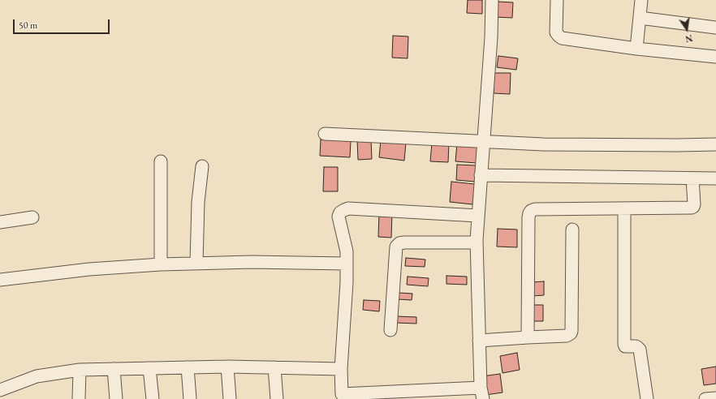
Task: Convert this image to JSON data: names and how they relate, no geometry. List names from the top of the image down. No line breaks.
{"scale_bar":"50 m","north":"bottom"}
